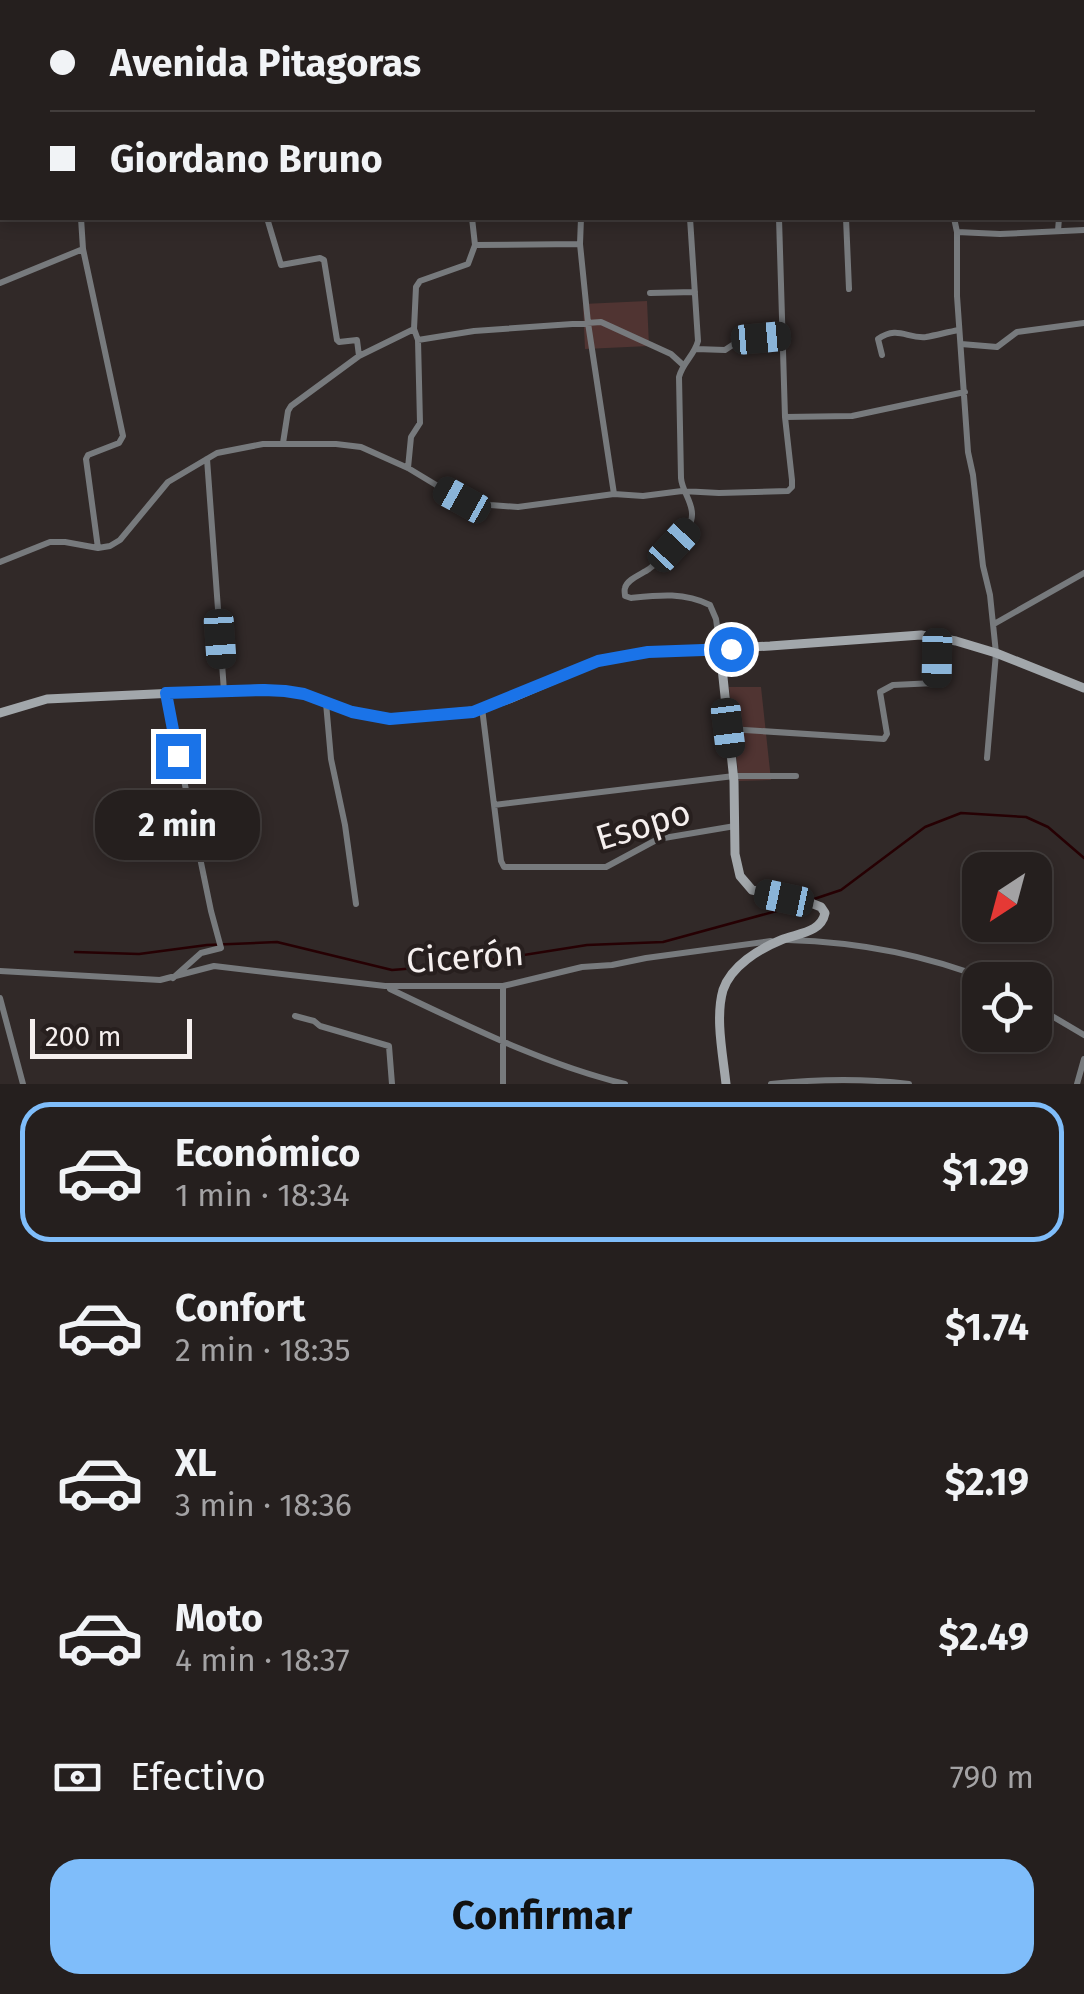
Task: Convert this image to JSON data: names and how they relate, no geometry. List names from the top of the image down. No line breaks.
{"streets":{"street":["Esopo","Cicerón"]},"scale_bar":"200 m","north":"bottom left","page":{"banner":["Avenida Pitagoras","Giordano Bruno"],"bubble":"2 min","scale":"200 m","list":[{"name":"Económico","note":"1 min · 18:34","value":"$1.29"},{"name":"Confort","note":"2 min · 18:35","value":"$1.74"},{"name":"XL","note":"3 min · 18:36","value":"$2.19"},{"name":"Moto","note":"4 min · 18:37","value":"$2.49"}],"pay":["Efectivo","790 m"],"buttons":"Confirmar"}}
